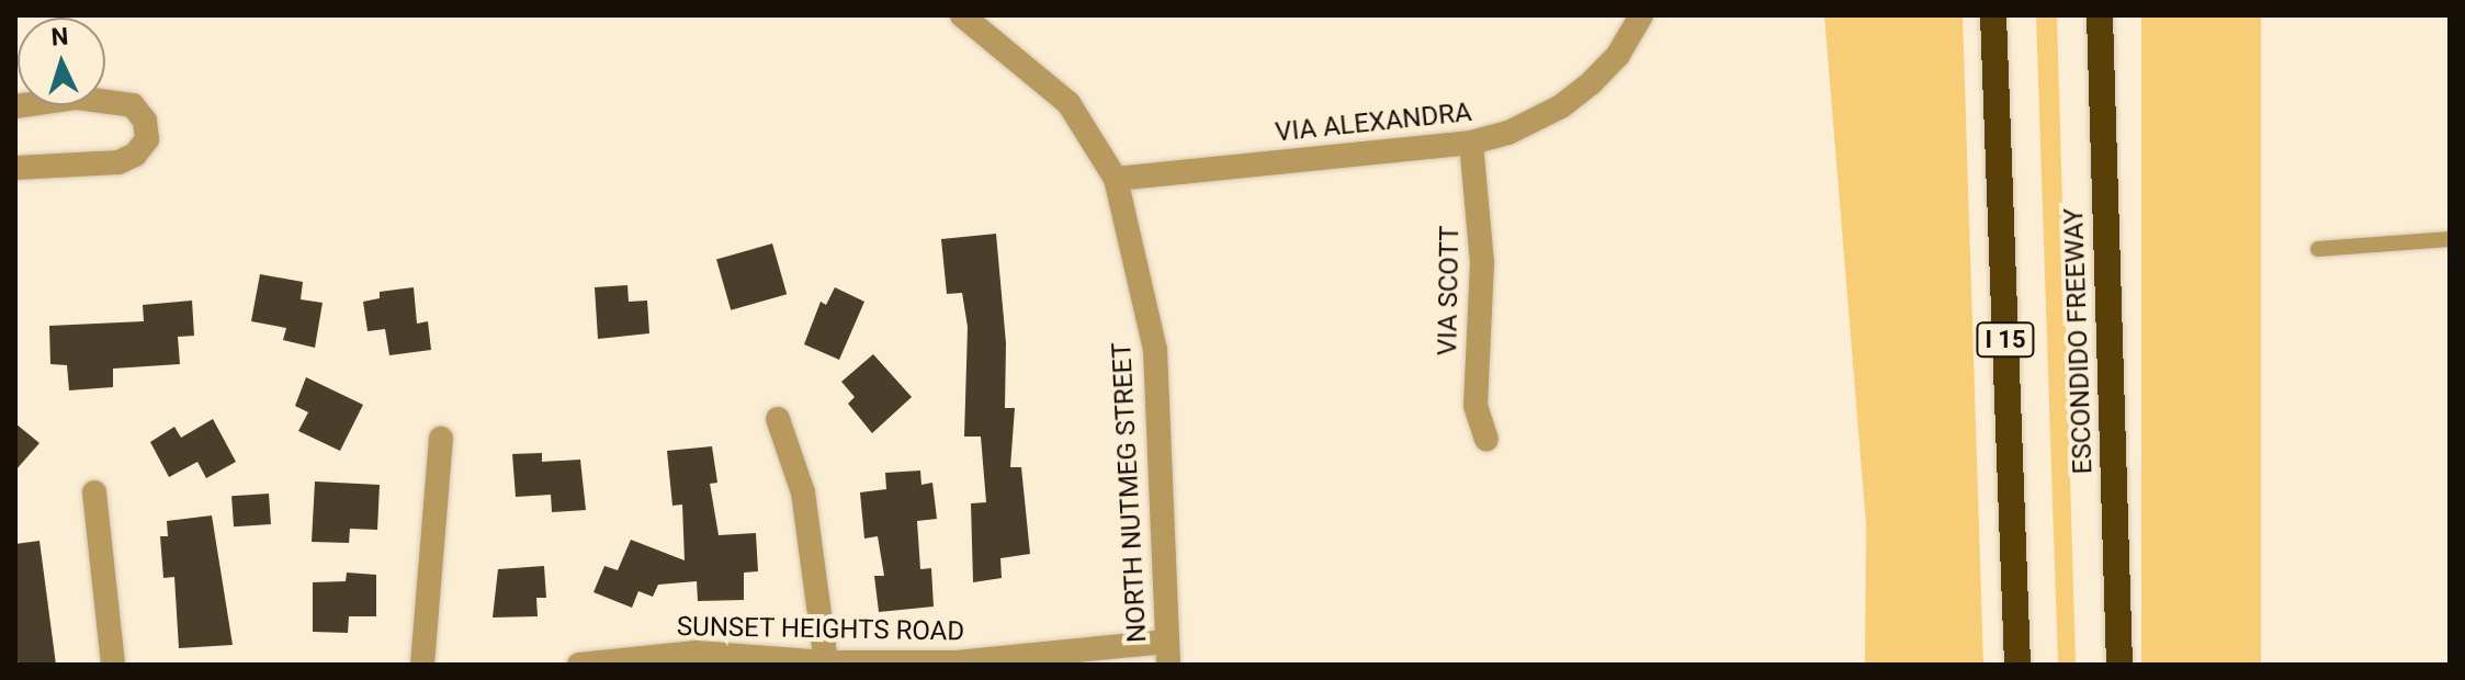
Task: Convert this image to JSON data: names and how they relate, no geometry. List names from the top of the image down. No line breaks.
{"streets":{"highway":["I 15","ESCONDIDO FREEWAY"],"street":["VIA ALEXANDRA","VIA SCOTT","NORTH NUTMEG STREET","SUNSET HEIGHTS ROAD"]},"crossings":[["VIA ALEXANDRA","VIA SCOTT"],["VIA ALEXANDRA","NORTH NUTMEG STREET"],["NORTH NUTMEG STREET","SUNSET HEIGHTS ROAD"]],"north":"top"}
